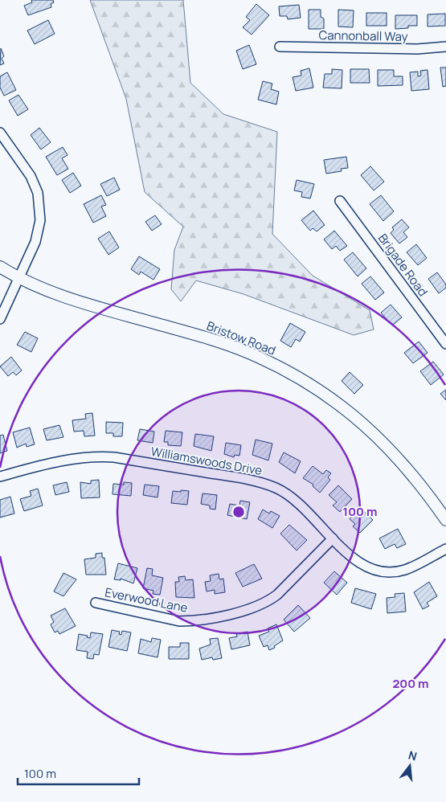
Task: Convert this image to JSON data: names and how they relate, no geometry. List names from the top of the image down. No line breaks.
{"streets":{"main road":["Bristow Road"],"street":["Cannonball Way","Brigade Road","Williamswoods Drive","Everwood Lane"]},"crossings":[["Williamswoods Drive","Everwood Lane"]],"scale_bar":"100 m","north":"top","rings":["100 m","200 m"]}
